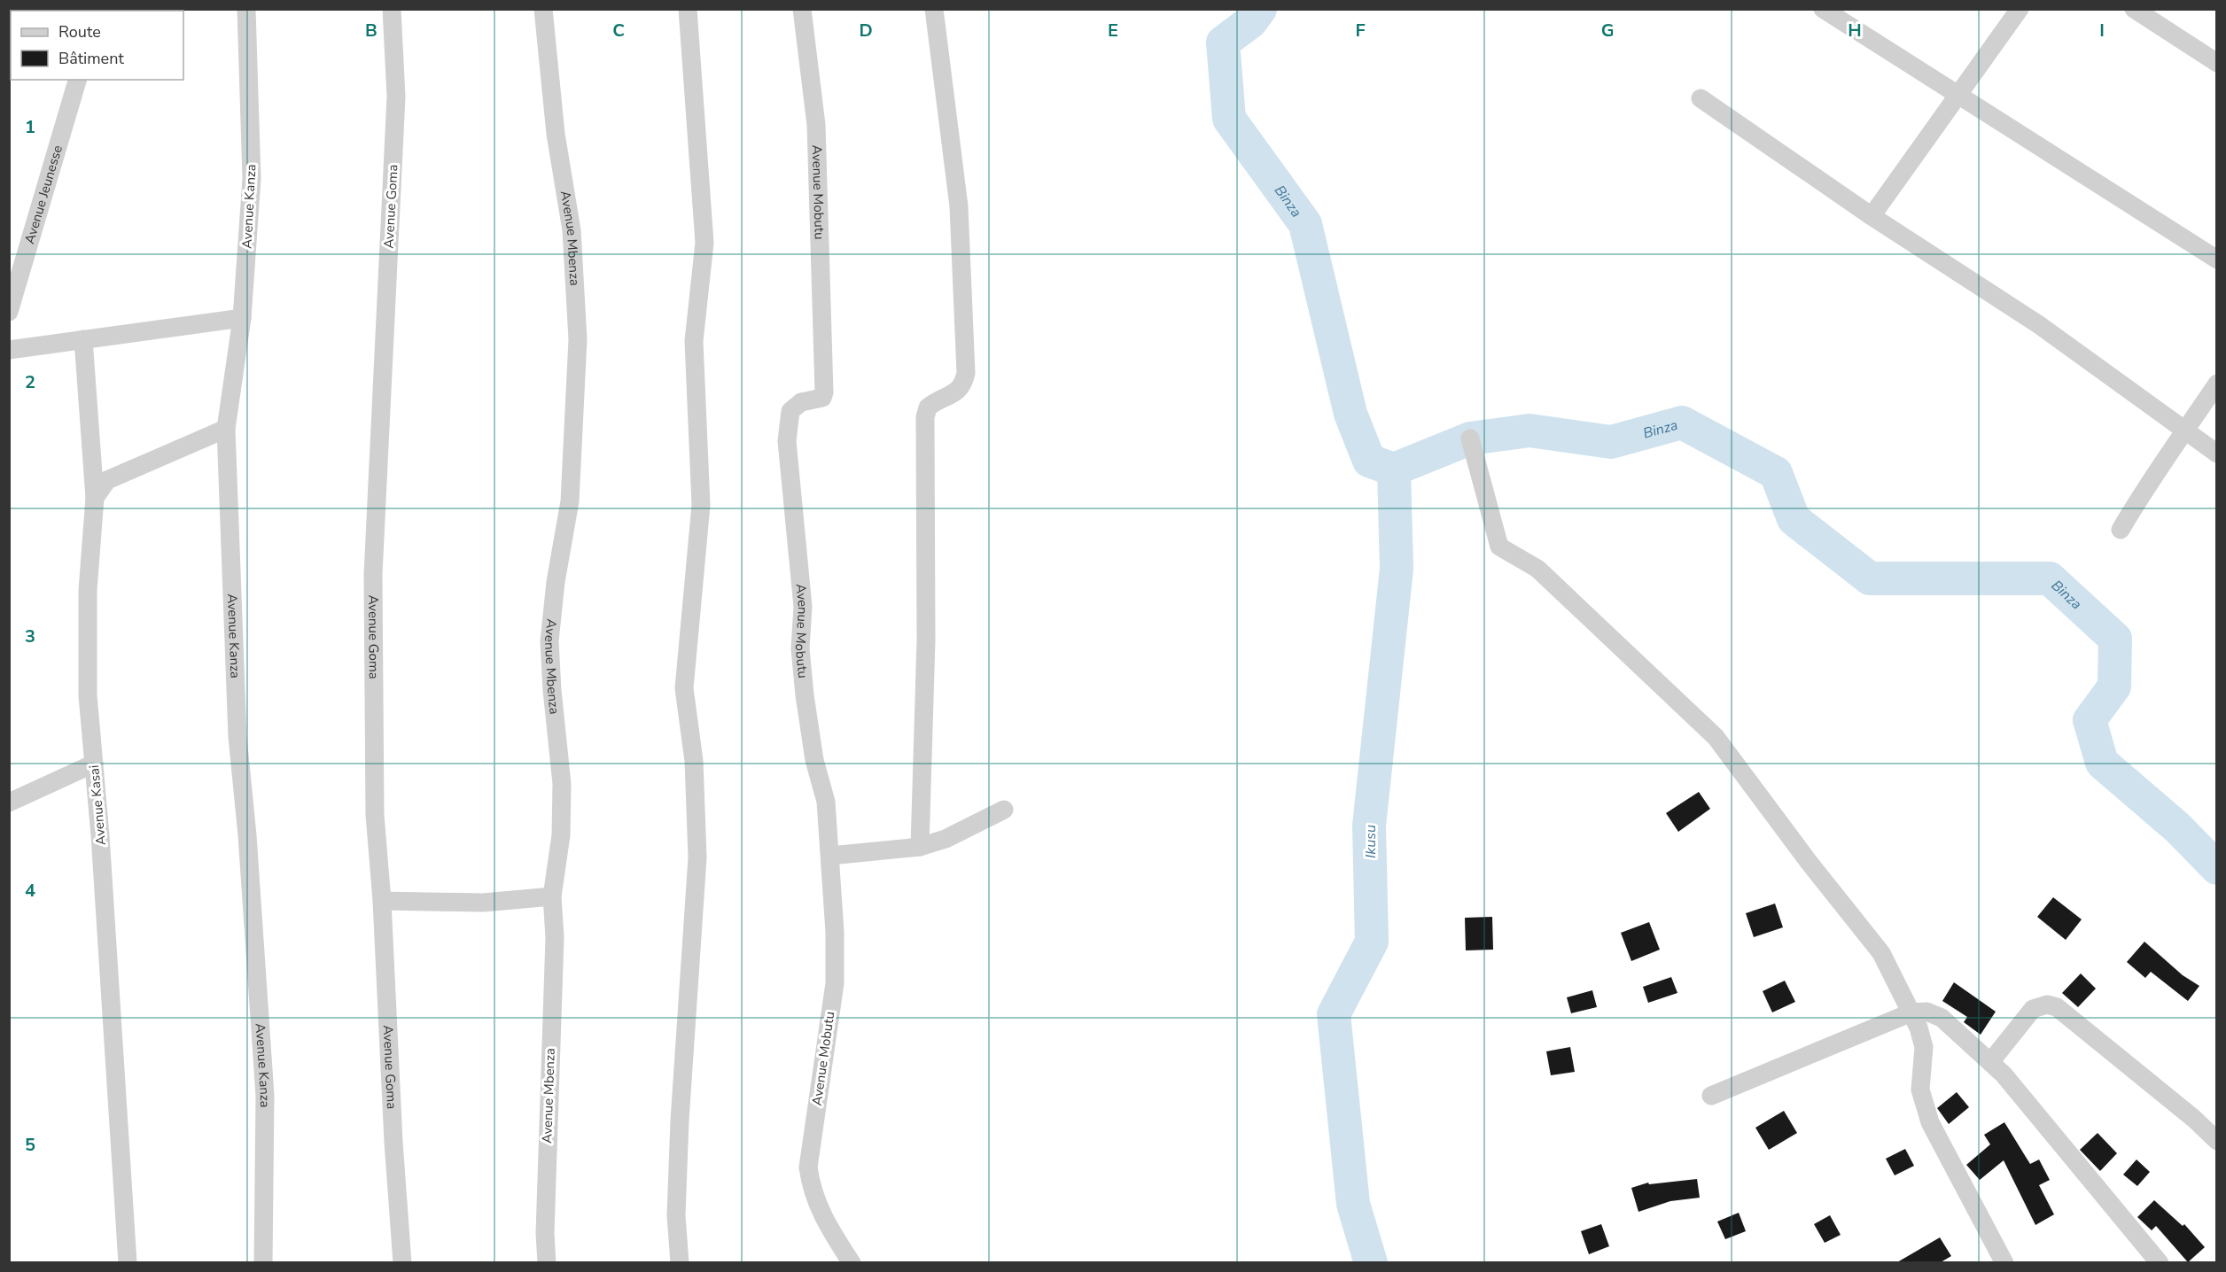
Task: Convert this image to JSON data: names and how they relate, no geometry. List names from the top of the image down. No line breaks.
{"streets":{"street":["Avenue Mobutu","Avenue Jeunesse","Avenue Kanza","Avenue Goma","Avenue Mbenza","Avenue Kasai"]},"water":["Binza","Ikusu"],"legend":["Route","Bâtiment"],"grid":{"columns":["B","C","D","E","F","G","H","I"],"rows":["1","2","3","4","5"]}}
